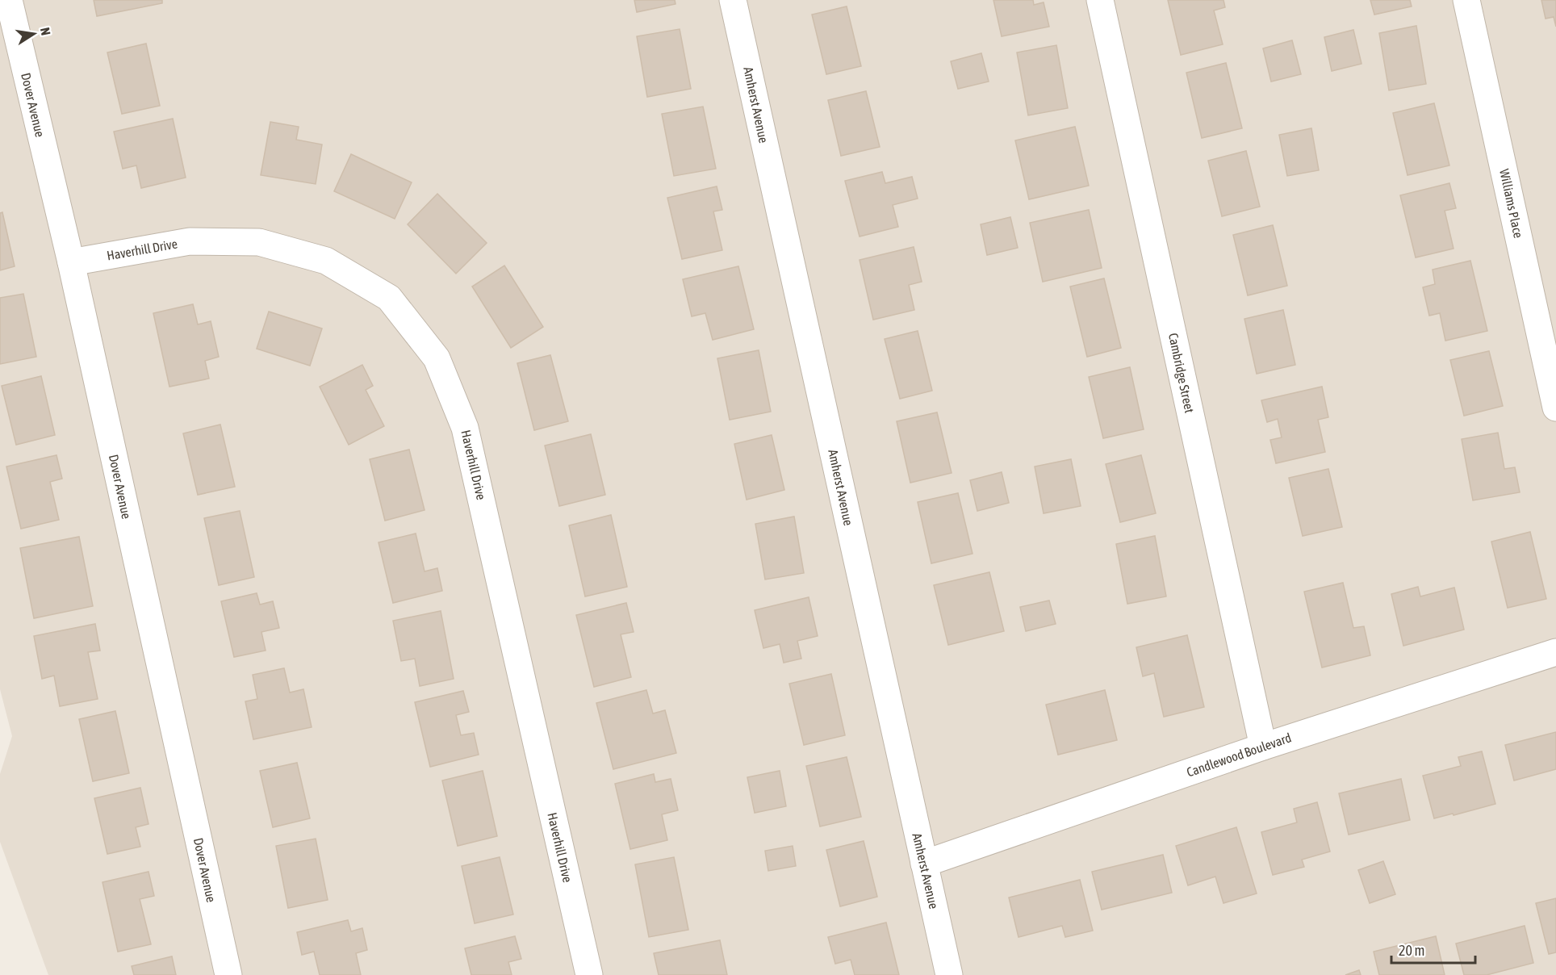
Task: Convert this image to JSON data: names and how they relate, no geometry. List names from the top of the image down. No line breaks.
{"streets":{"street":["Dover Avenue","Amherst Avenue","Williams Place","Haverhill Drive","Cambridge Street","Candlewood Boulevard"]},"crossings":[["Dover Avenue","Haverhill Drive"],["Amherst Avenue","Candlewood Boulevard"],["Cambridge Street","Candlewood Boulevard"]],"scale_bar":"20 m","north":"right"}
